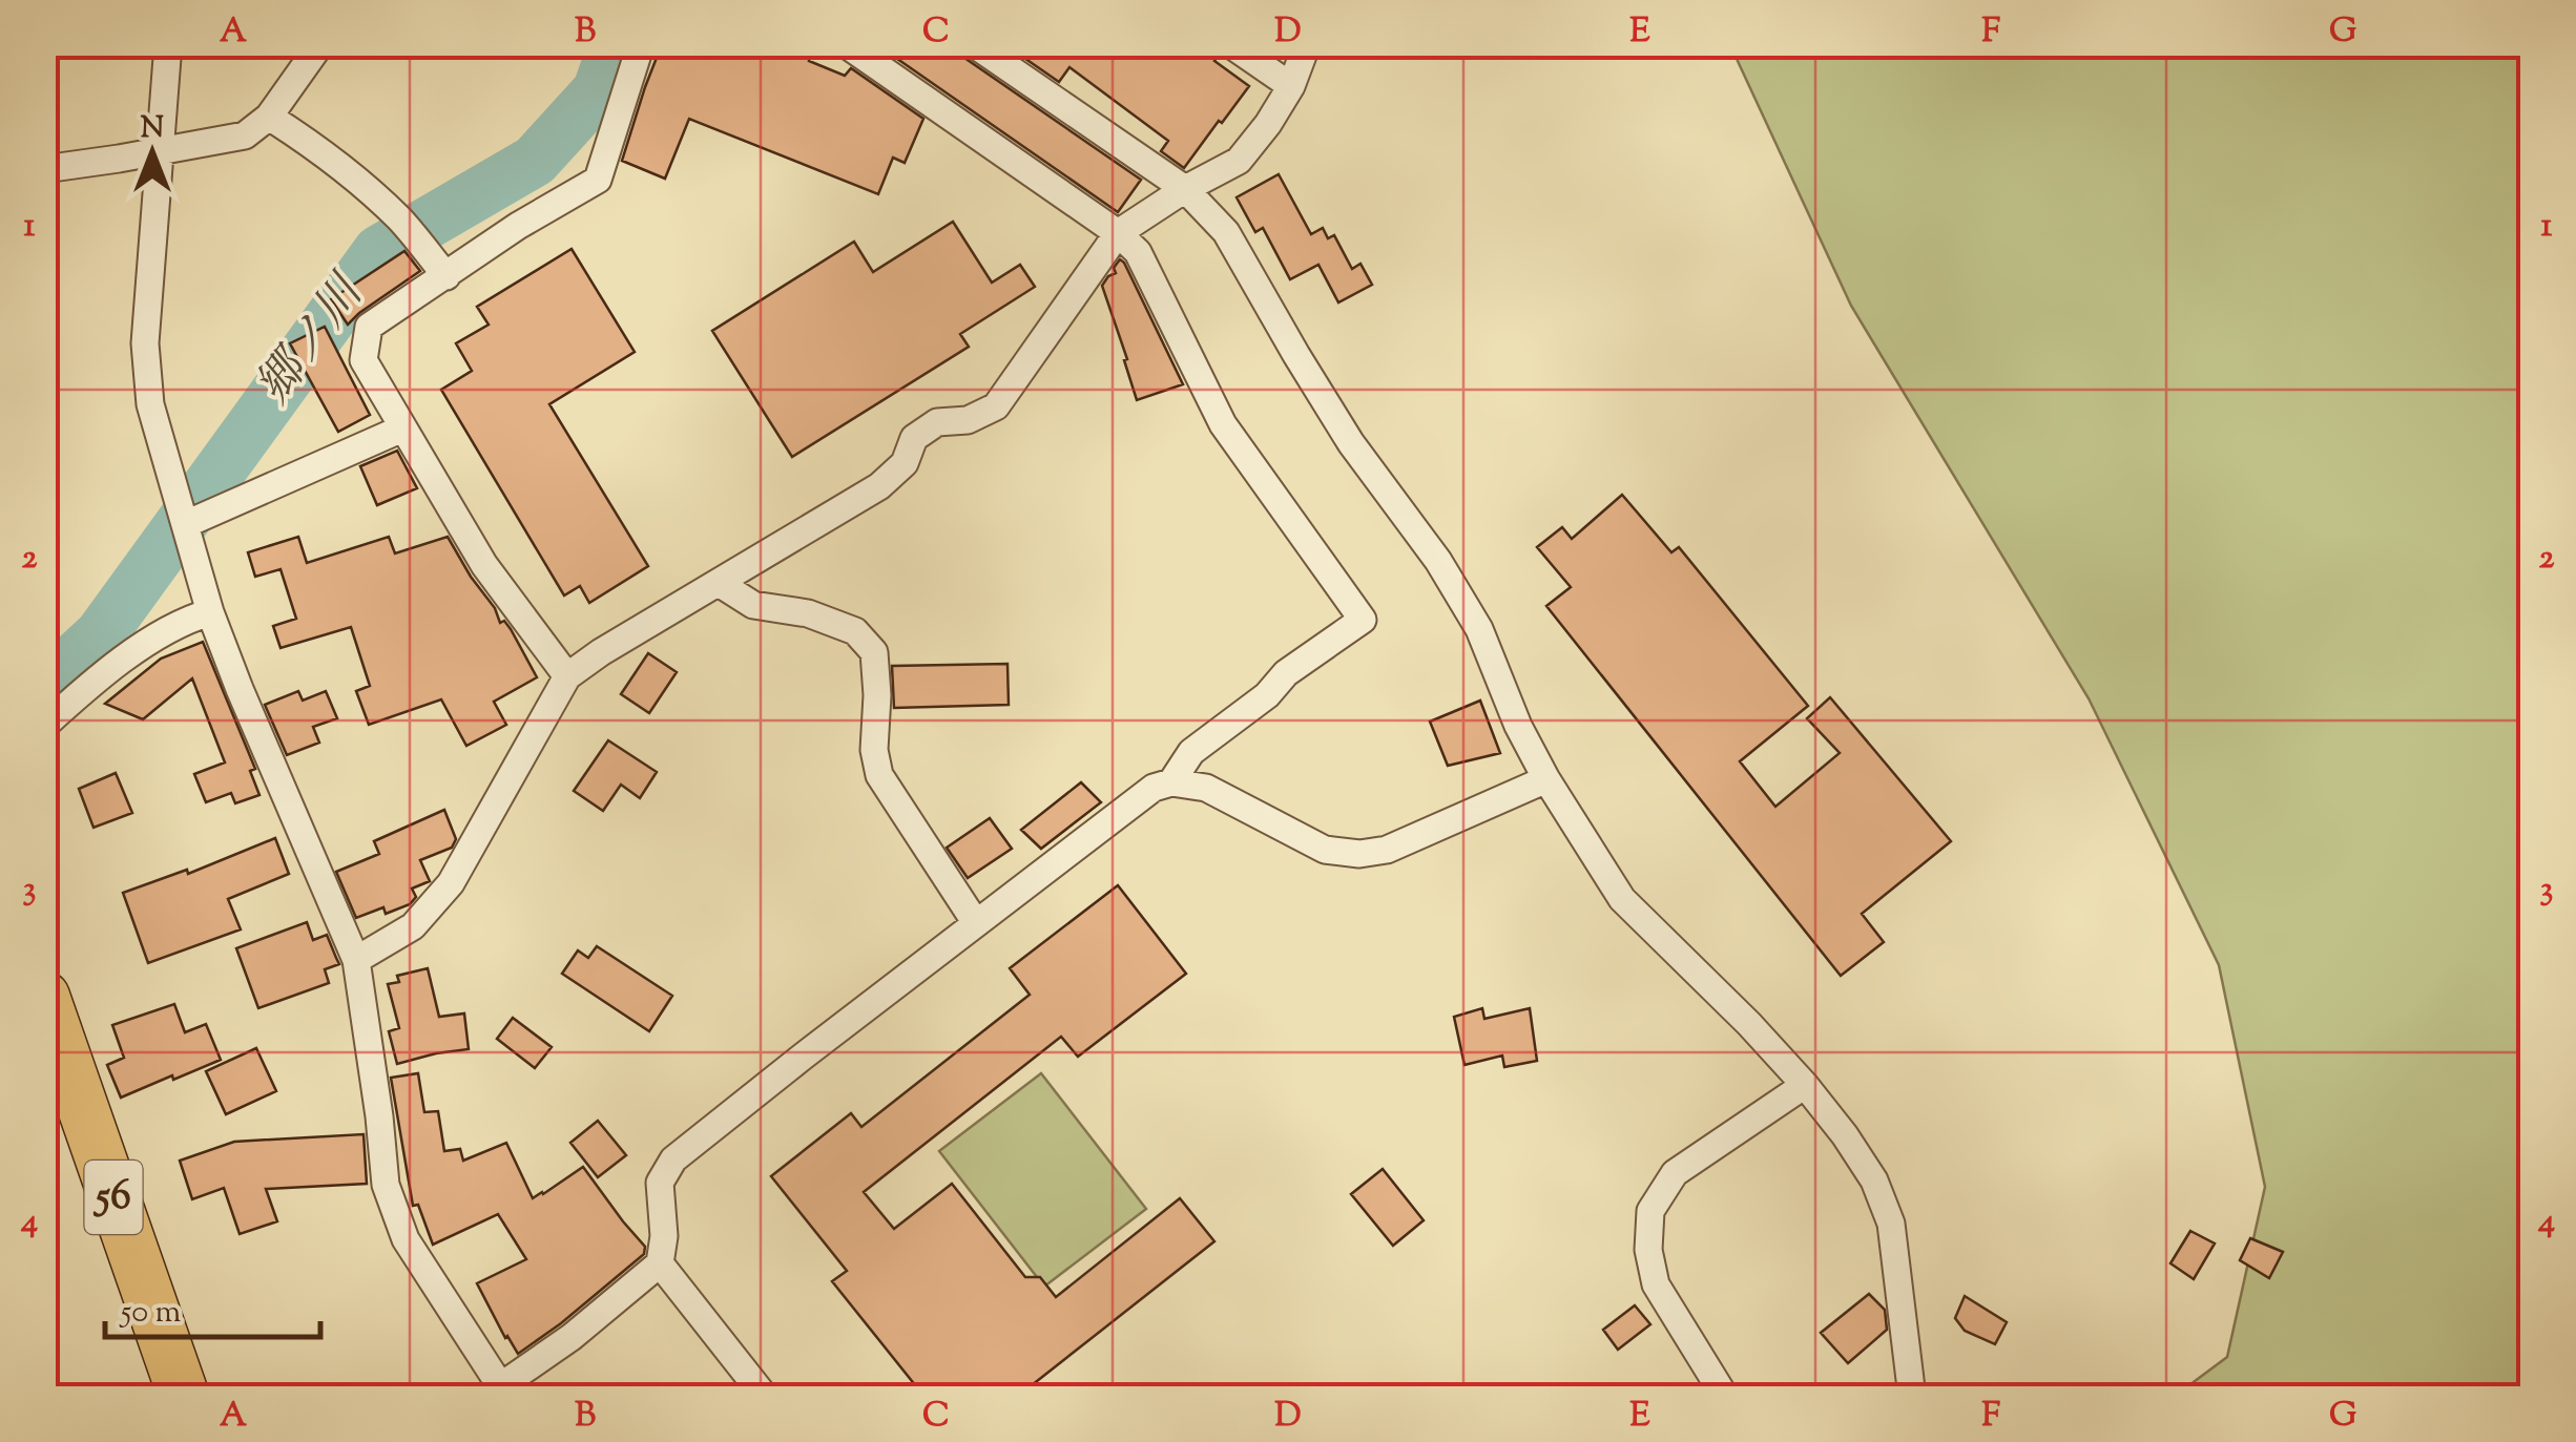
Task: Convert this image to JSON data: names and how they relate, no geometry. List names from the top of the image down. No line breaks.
{"streets":{"highway":["56"]},"water":["郷ノ川"],"scale_bar":"50 m","north":"top","grid":{"columns":["A","B","C","D","E","F","G"],"rows":["1","2","3","4"]}}
